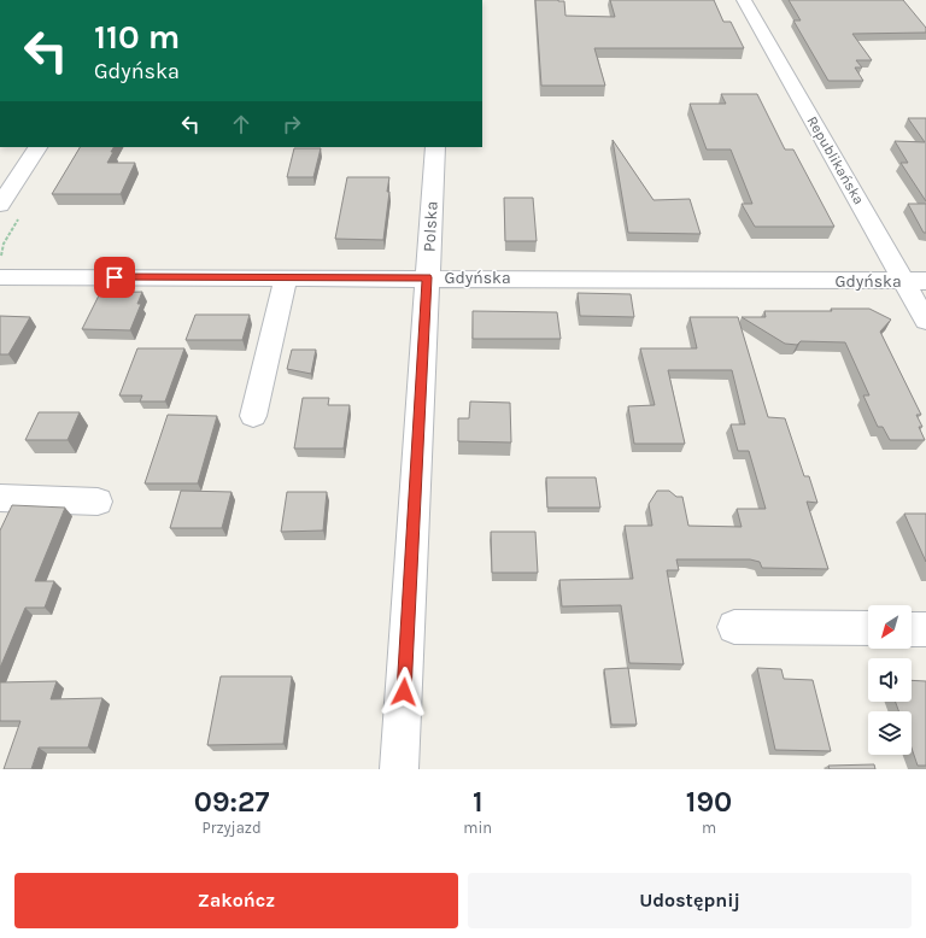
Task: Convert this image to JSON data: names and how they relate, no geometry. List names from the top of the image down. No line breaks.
{"streets":{"street":["Republikańska","Polska","Gdyńska"]},"crossings":[["Republikańska","Gdyńska"],["Polska","Gdyńska"]],"north":"bottom left","page":{"turn":["110 m","Gdyńska"],"eta":["09:27","Przyjazd","1","min","190","m"],"buttons":["Zakończ","Udostępnij"]}}
